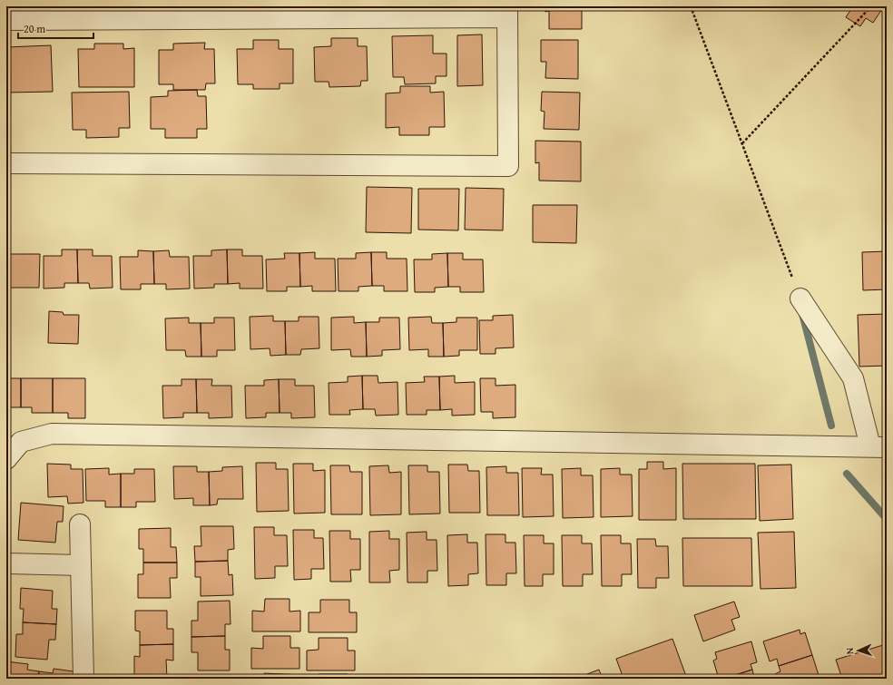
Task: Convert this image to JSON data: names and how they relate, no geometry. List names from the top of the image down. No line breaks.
{"scale_bar":"20 m","north":"left"}
